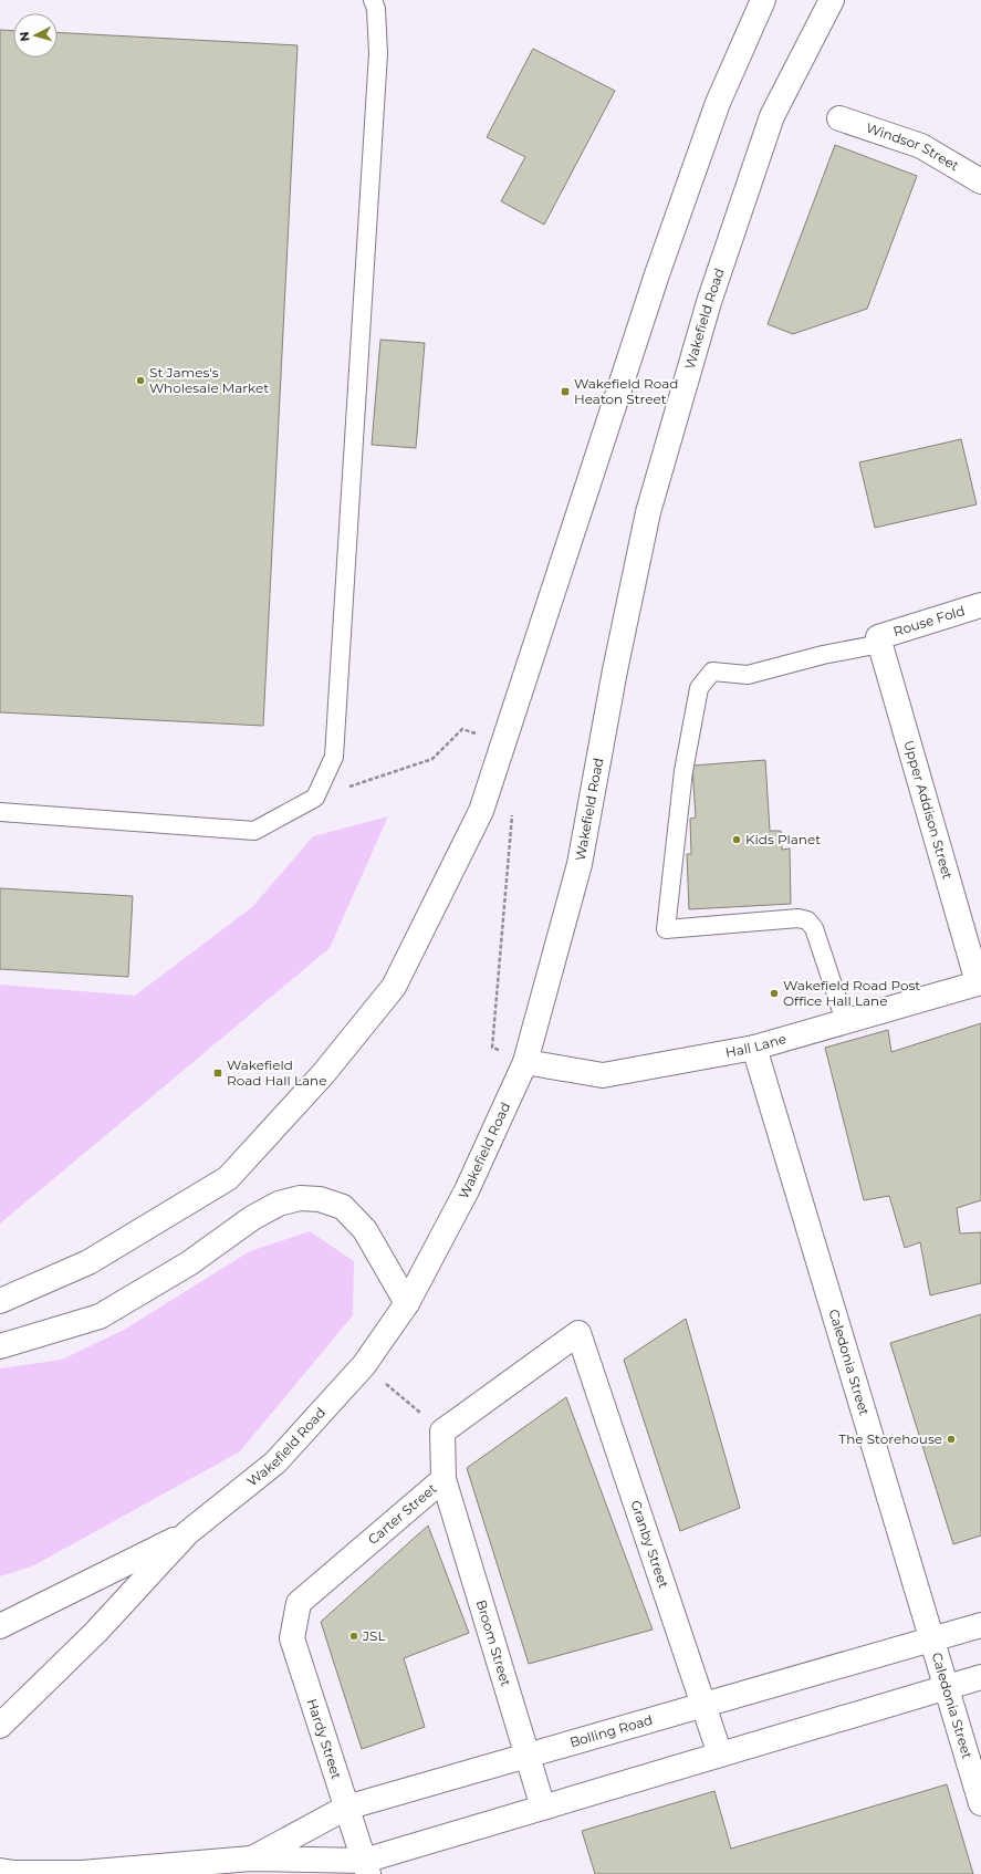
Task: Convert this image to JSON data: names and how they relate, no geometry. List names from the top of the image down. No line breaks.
{"streets":{"street":["Windsor Street","Wakefield Road","Rouse Fold","Upper Addison Street","Hall Lane","Caledonia Street","Carter Street","Granby Street","Broom Street","Bolling Road","Hardy Street"]},"crossings":[["Wakefield Road","Hall Lane"],["Rouse Fold","Upper Addison Street"],["Upper Addison Street","Hall Lane"],["Hall Lane","Caledonia Street"],["Caledonia Street","Bolling Road"],["Carter Street","Granby Street"],["Carter Street","Broom Street"],["Carter Street","Hardy Street"],["Granby Street","Bolling Road"],["Broom Street","Bolling Road"],["Bolling Road","Hardy Street"]],"places":{"other":["St James's Wholesale Market","Kids Planet","Wakefield Road Post Office Hall Lane","The Storehouse","JSL"],"transit":["Wakefield Road Heaton Street","Wakefield Road Hall Lane"]},"north":"left"}
